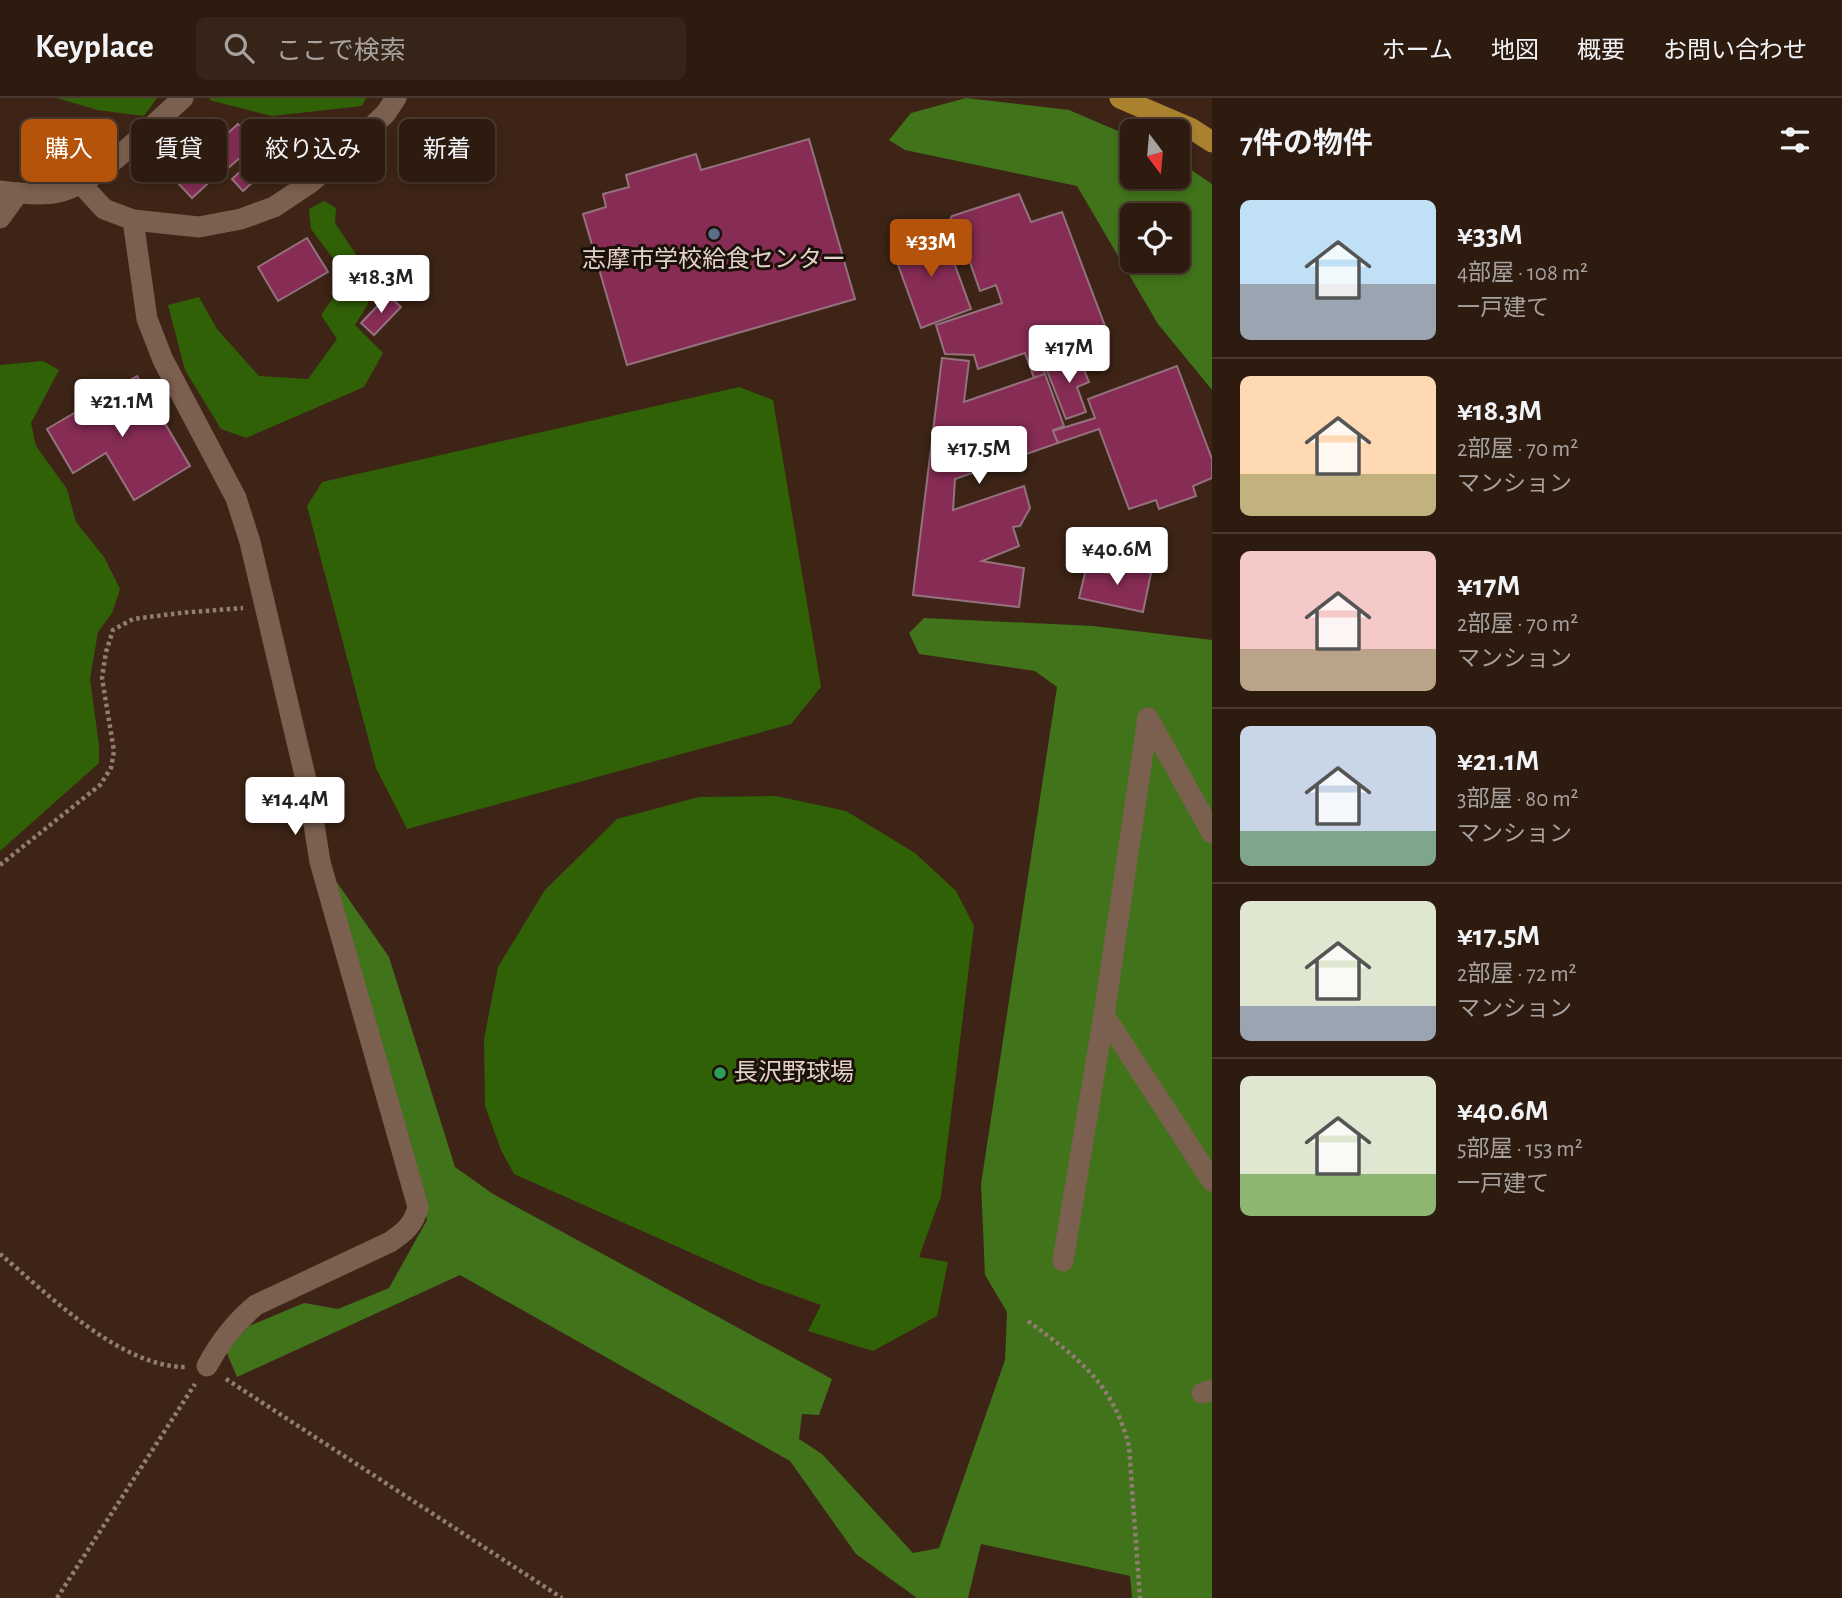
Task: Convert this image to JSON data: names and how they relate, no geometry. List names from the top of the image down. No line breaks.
{"places":["志摩市学校給食センター","長沢野球場"],"north":"bottom","page":{"header":"Keyplace","search":"ここで検索","nav":["ホーム","地図","概要","お問い合わせ"],"heading":"7件の物件","chip":["購入","賃貸","絞り込み","新着"],"list":[{"name":"¥33M","note":"4部屋 · 108 m² · 一戸建て"},{"name":"¥18.3M","note":"2部屋 · 70 m² · マンション"},{"name":"¥17M","note":"2部屋 · 70 m² · マンション"},{"name":"¥21.1M","note":"3部屋 · 80 m² · マンション"},{"name":"¥17.5M","note":"2部屋 · 72 m² · マンション"},{"name":"¥40.6M","note":"5部屋 · 153 m² · 一戸建て"}],"price":["¥33M","¥18.3M","¥17M","¥21.1M","¥17.5M","¥40.6M","¥14.4M"]}}
